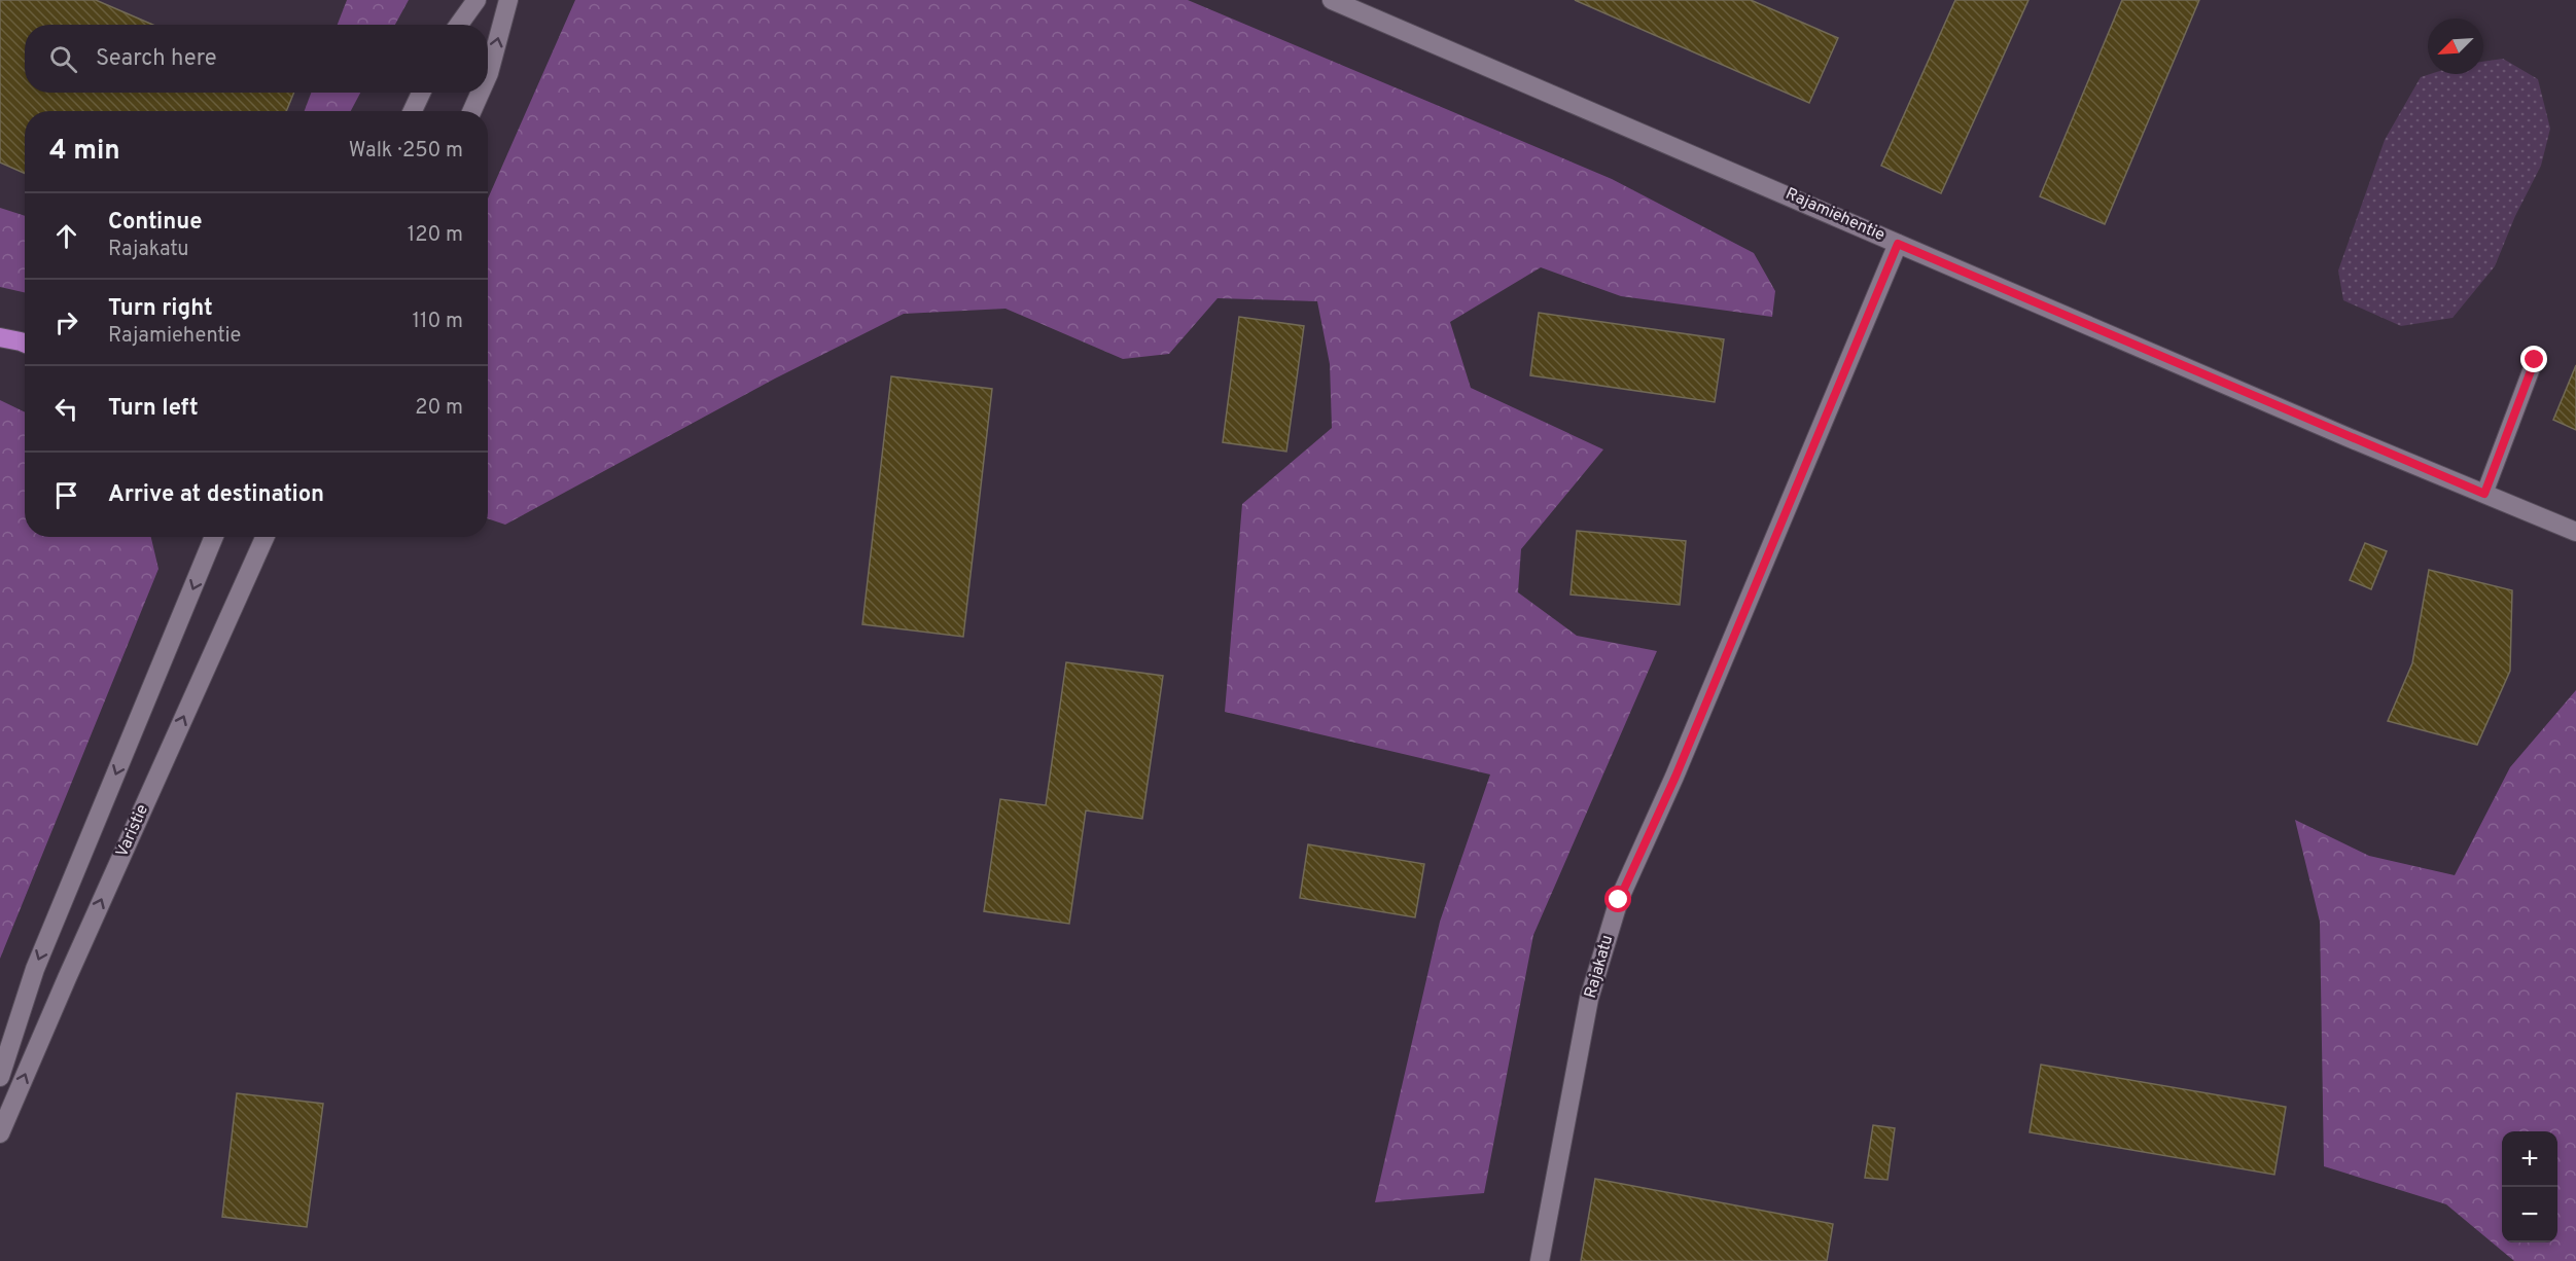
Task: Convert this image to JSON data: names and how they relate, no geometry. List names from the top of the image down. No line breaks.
{"streets":{"street":["Rajamiehentie","Varistie","Rajakatu"]},"crossings":[["Rajamiehentie","Rajakatu"]],"north":"bottom left","page":{"search":"Search here","heading":["4 min","Walk · 250 m"],"list":[["Continue","Rajakatu","120 m"],["Turn right","Rajamiehentie","110 m"],["Turn left","20 m"],"Arrive at destination"],"map_buttons":["+","−"]}}
